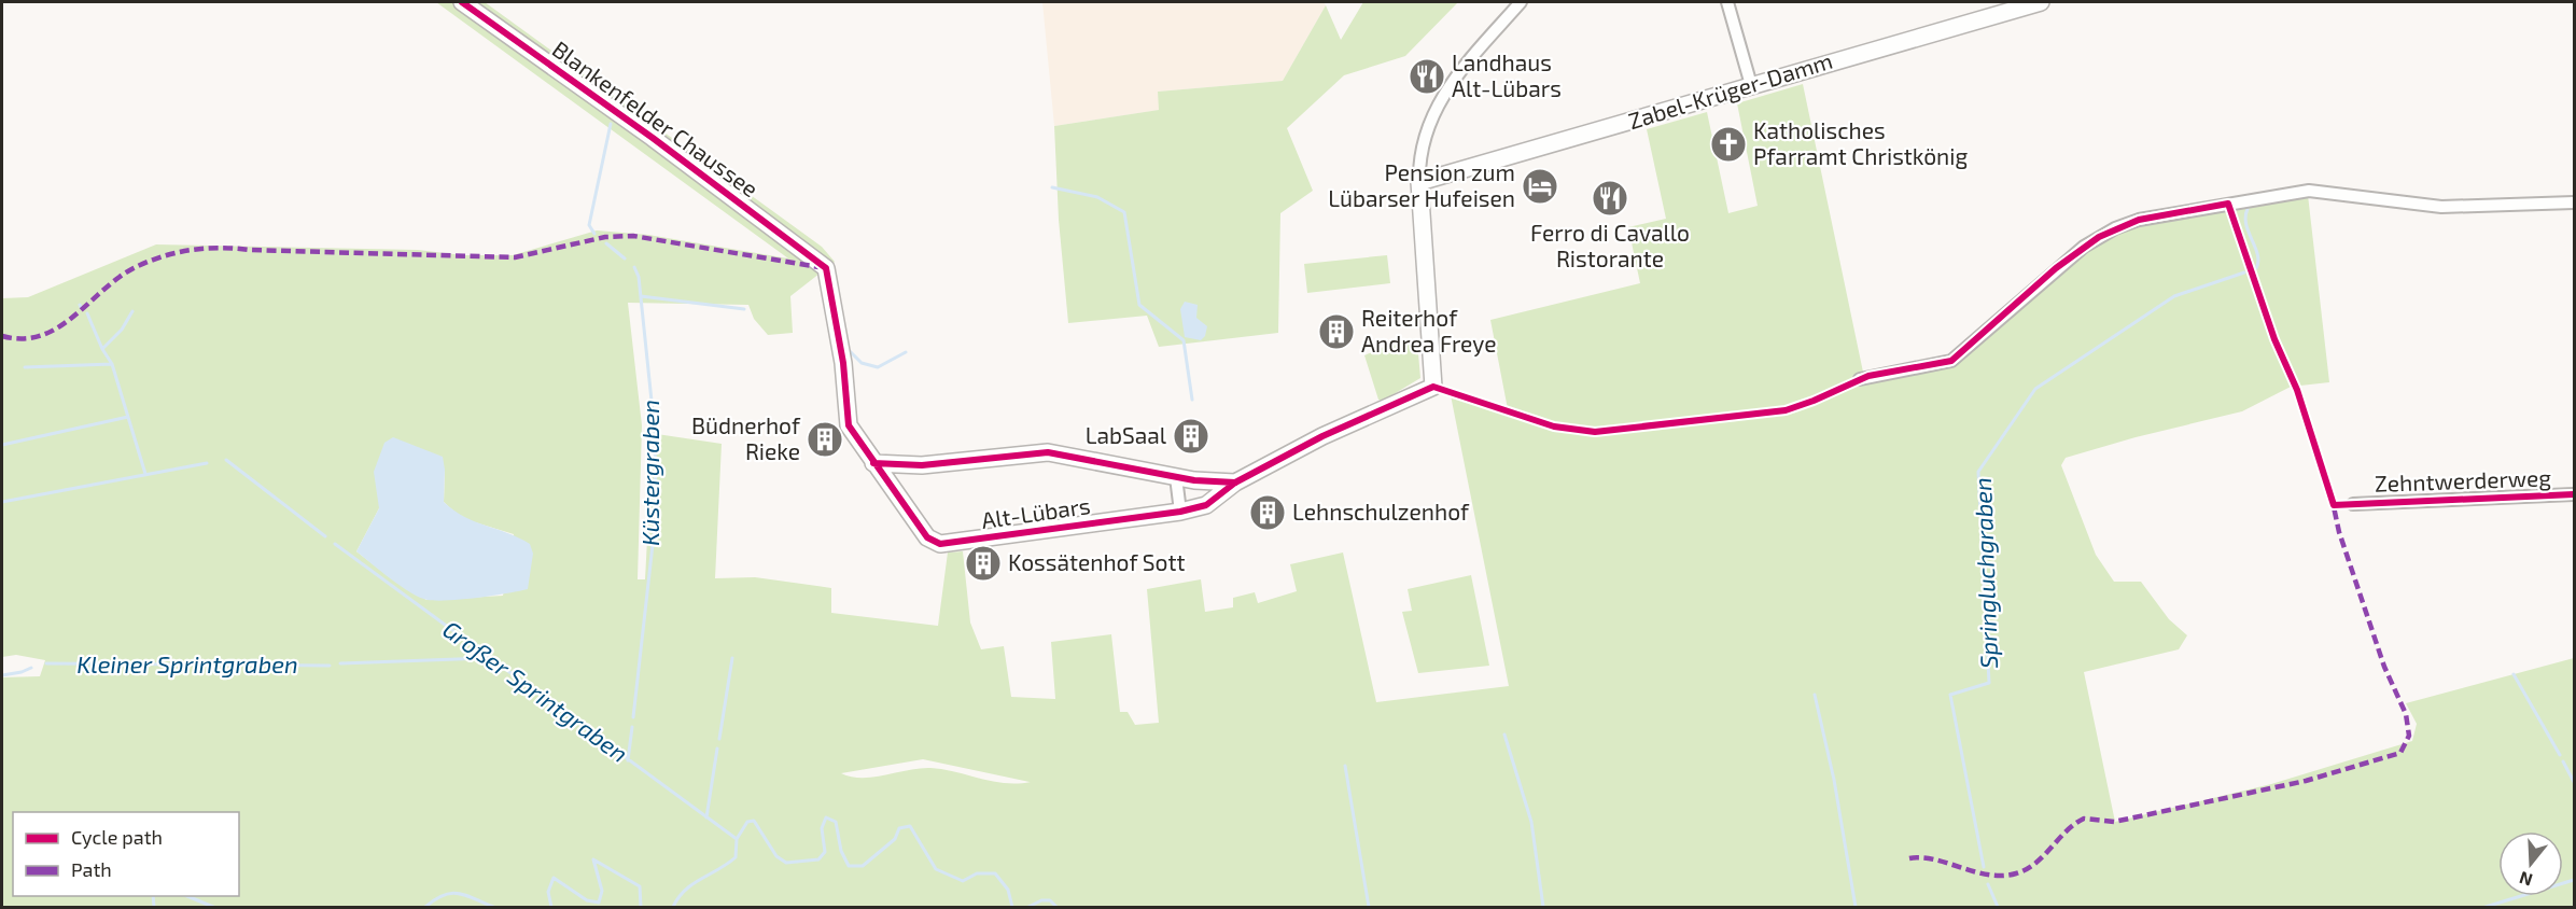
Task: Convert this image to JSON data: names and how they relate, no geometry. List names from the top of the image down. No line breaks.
{"streets":{"street":["Zabel-Krüger-Damm","Blankenfelder Chaussee","Zehntwerderweg","Alt-Lübars"]},"crossings":[["Zabel-Krüger-Damm","Alt-Lübars"],["Blankenfelder Chaussee","Alt-Lübars"]],"water":["Küstergraben","Springluchgraben","Kleiner Sprintgraben","Großer Sprintgraben"],"places":{"restaurant":["Landhaus Alt-Lübars","Ferro di Cavallo Ristorante"],"church":["Katholisches Pfarramt Christkönig"],"hotel":["Pension zum Lübarser Hufeisen"],"building":["Reiterhof Andrea Freye","LabSaal","Büdnerhof Rieke","Lehnschulzenhof","Kossätenhof Sott"]},"legend":["Cycle path","Path"],"north":"bottom"}
